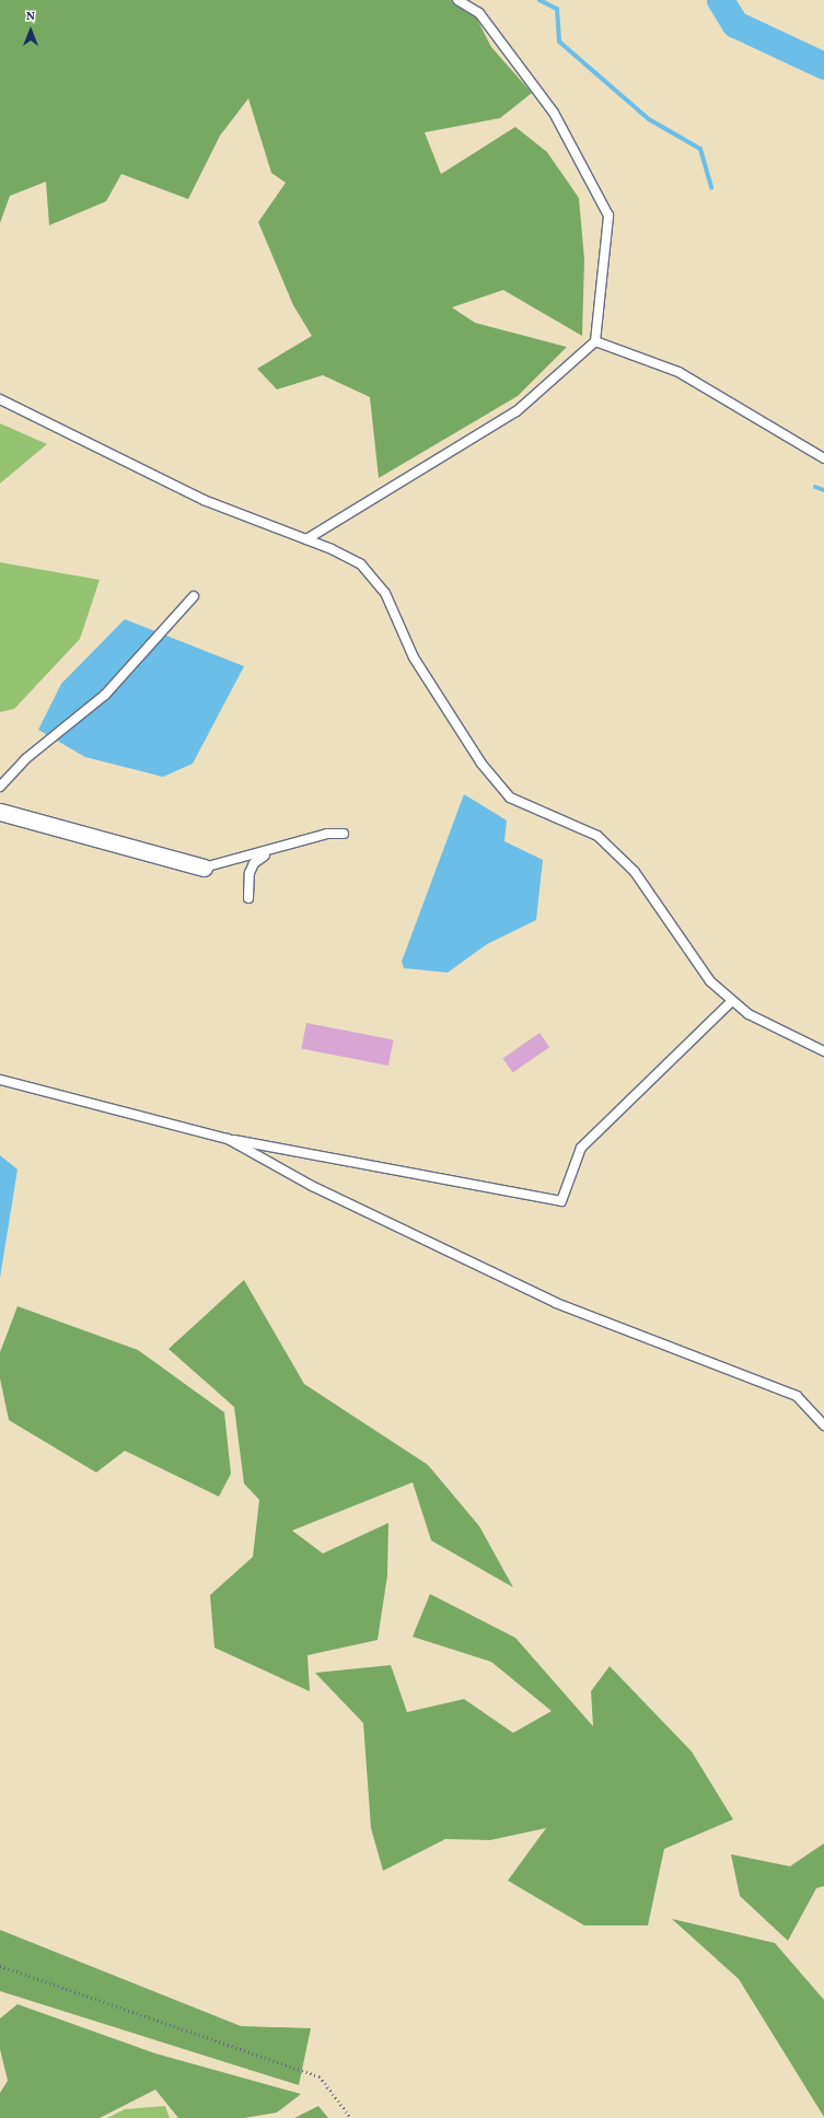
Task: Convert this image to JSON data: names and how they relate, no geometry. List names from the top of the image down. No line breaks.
{"north":"top"}
